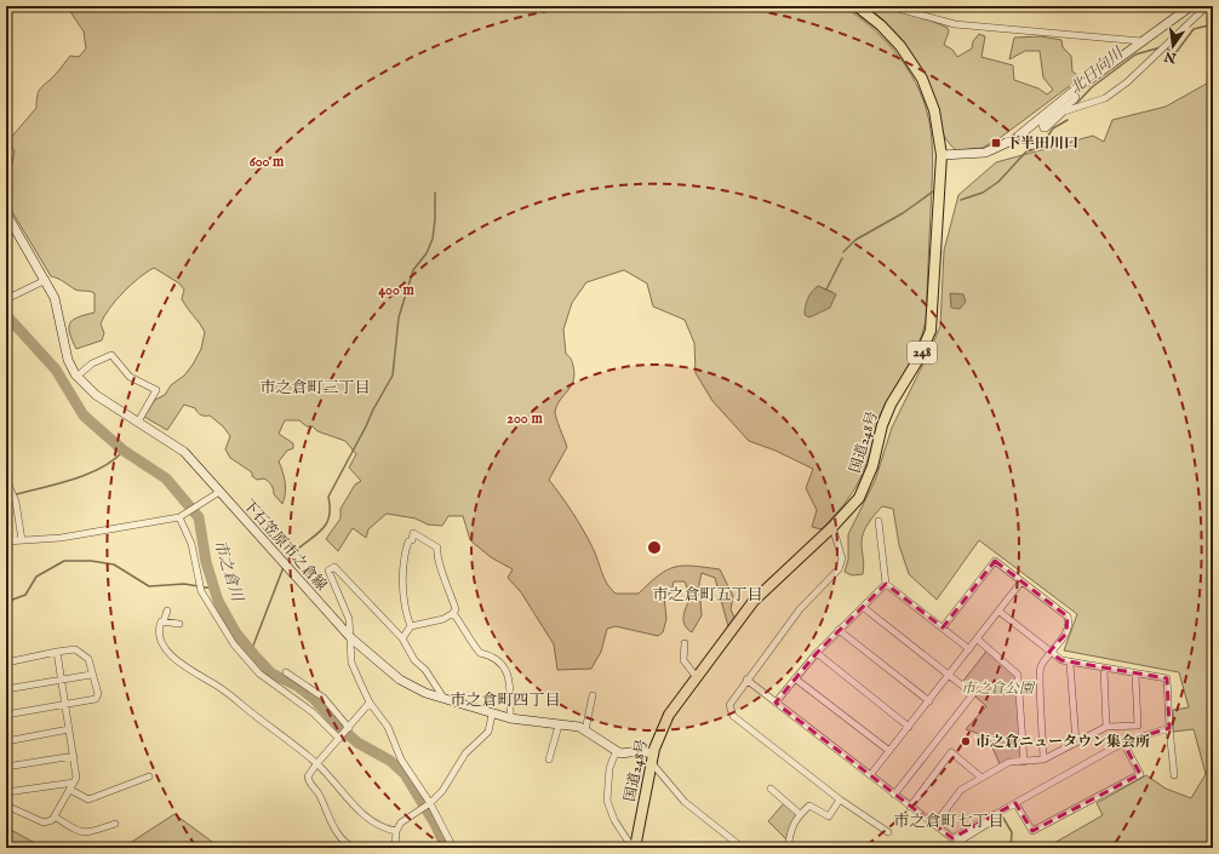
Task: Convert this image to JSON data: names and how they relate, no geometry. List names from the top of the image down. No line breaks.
{"streets":{"highway":["248","国道248号"],"main road":["下石笠原市之倉線"]},"districts":["市之倉町三丁目","市之倉町五丁目","市之倉町四丁目","市之倉町七丁目"],"water":["北日向川","市之倉川"],"parks":["市之倉公園"],"places":{"transit":["下半田川口"],"other":["市之倉ニュータウン集会所"]},"north":"bottom","rings":["600 m","400 m","200 m"]}
